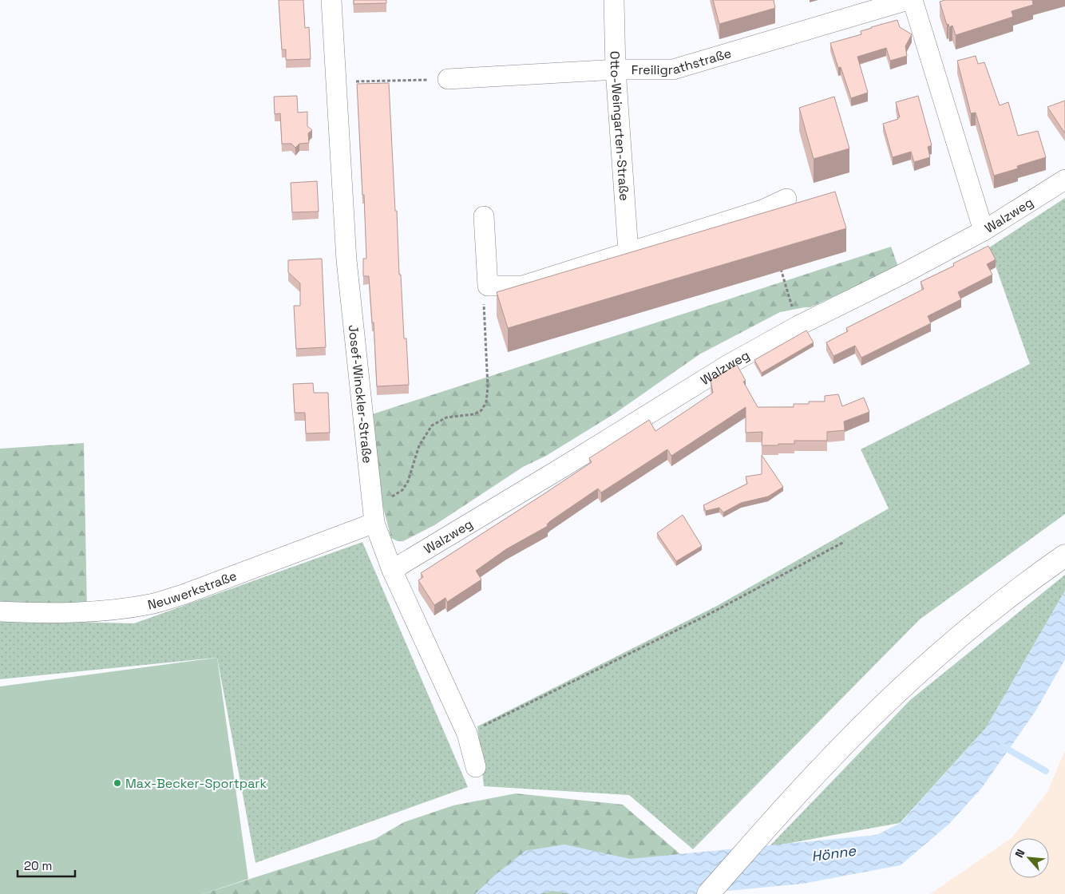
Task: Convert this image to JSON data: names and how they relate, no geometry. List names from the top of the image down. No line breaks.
{"streets":{"street":["Freiligrathstraße","Otto-Weingarten-Straße","Walzweg","Josef-Winckler-Straße","Neuwerkstraße"]},"crossings":[["Freiligrathstraße","Otto-Weingarten-Straße"],["Walzweg","Josef-Winckler-Straße"],["Josef-Winckler-Straße","Neuwerkstraße"]],"water":["Hönne"],"places":["Max-Becker-Sportpark"],"scale_bar":"20 m","north":"top left"}
